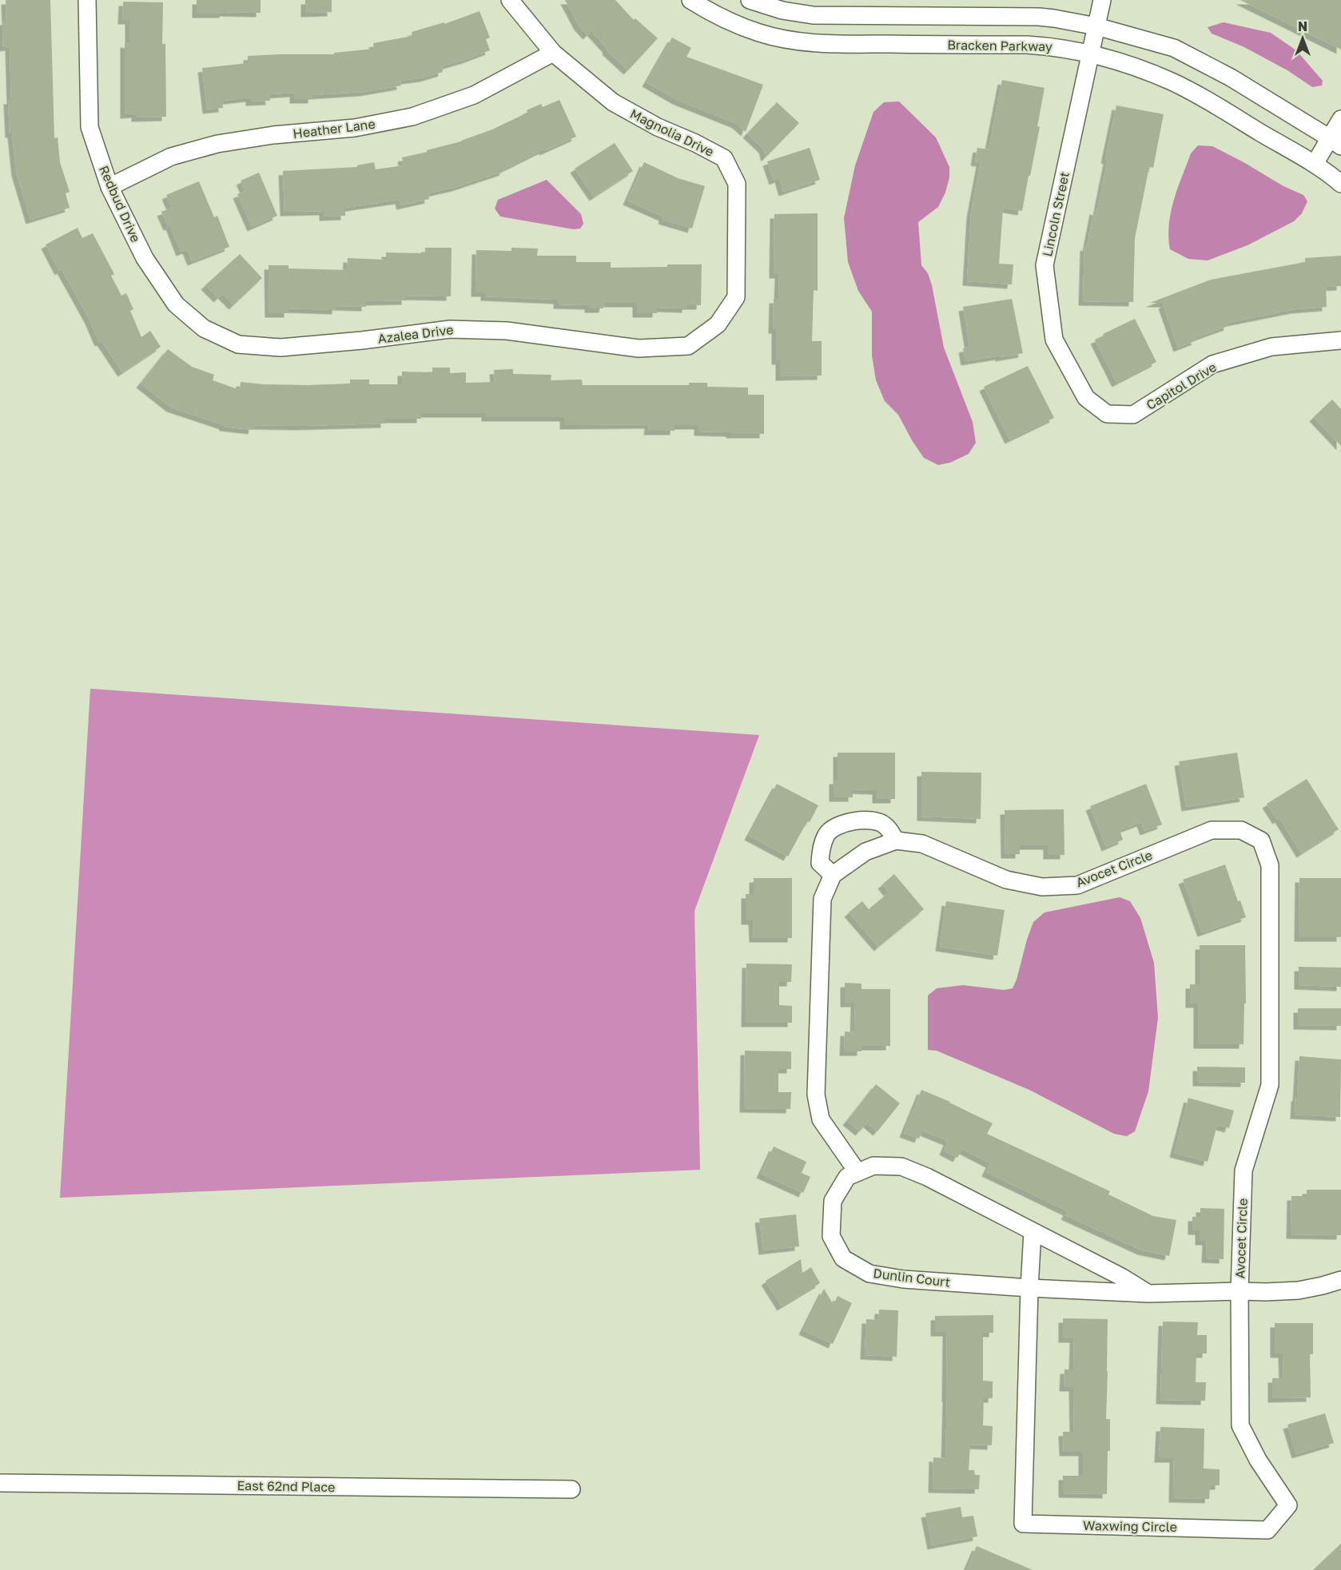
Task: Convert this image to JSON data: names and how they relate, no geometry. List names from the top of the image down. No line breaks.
{"streets":{"street":["Bracken Parkway","Heather Lane","Magnolia Drive","Redbud Drive","Lincoln Street","Azalea Drive","Capitol Drive","Avocet Circle","Dunlin Court","East 62nd Place","Waxwing Circle"]},"crossings":[["Bracken Parkway","Lincoln Street"],["Heather Lane","Magnolia Drive"],["Heather Lane","Redbud Drive"],["Magnolia Drive","Azalea Drive"],["Redbud Drive","Azalea Drive"],["Lincoln Street","Capitol Drive"],["Avocet Circle","Dunlin Court"],["Avocet Circle","Waxwing Circle"],["Dunlin Court","Waxwing Circle"]],"north":"top"}
